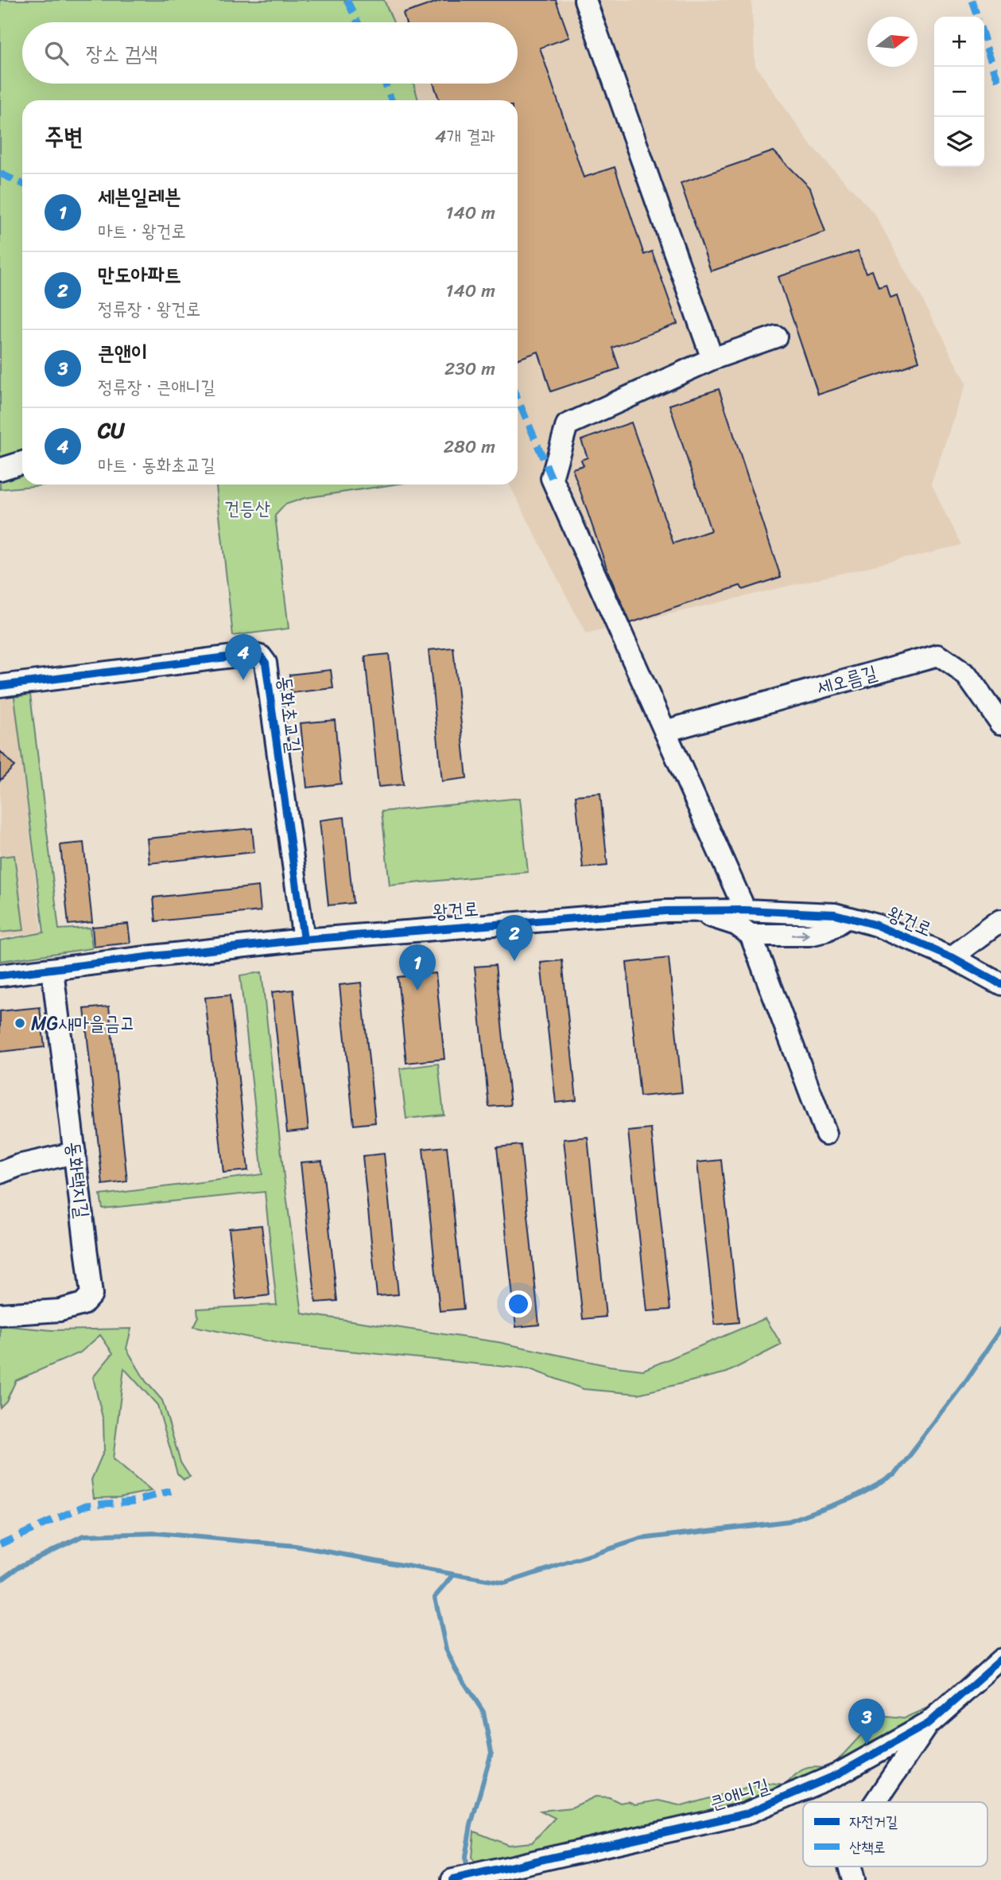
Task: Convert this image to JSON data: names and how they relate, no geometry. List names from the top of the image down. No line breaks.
{"streets":{"street":["세오름길","동화초교길","왕건로","동화택지길","큰애니길"]},"crossings":[["동화초교길","왕건로"],["왕건로","동화택지길"]],"parks":["건등산"],"places":["MG새마을금고"],"legend":["자전거길","산책로"],"north":"right","page":{"map_buttons":["+","−"],"search":"장소 검색","heading":["주변","4개 결과"],"list":[{"mark":"1","name":"세븐일레븐","note":"마트 · 왕건로","value":"140 m"},{"mark":"2","name":"만도아파트","note":"정류장 · 왕건로","value":"140 m"},{"mark":"3","name":"큰앤이","note":"정류장 · 큰애니길","value":"230 m"},{"mark":"4","name":"CU","note":"마트 · 동화초교길","value":"280 m"}],"pins":["4","2","1","3"]}}
